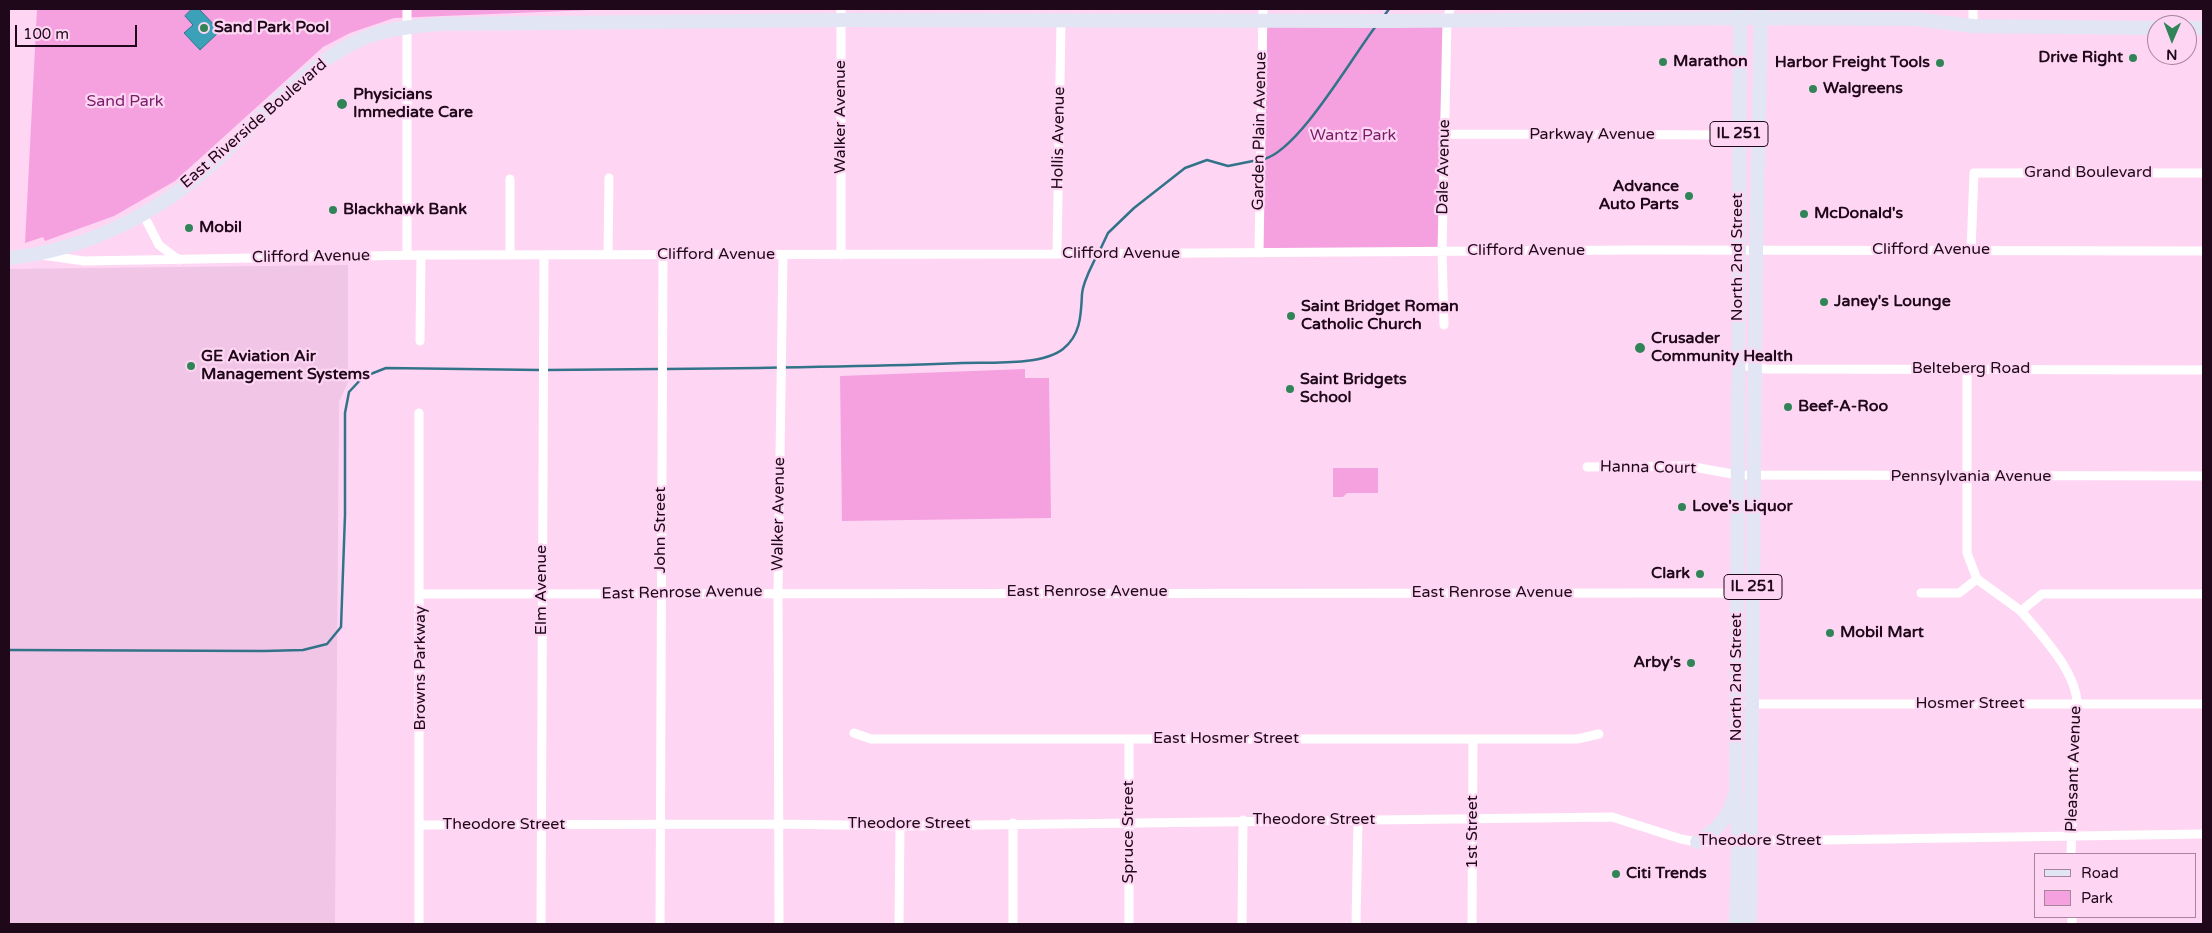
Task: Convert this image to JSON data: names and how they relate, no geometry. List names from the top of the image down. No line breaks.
{"streets":{"main road":["East Riverside Boulevard","IL 251","North 2nd Street"],"street":["Walker Avenue","Garden Plain Avenue","Parkway Avenue","Hollis Avenue","Dale Avenue","Grand Boulevard","Clifford Avenue","Belteberg Road","Hanna Court","Pennsylvania Avenue","John Street","Elm Avenue","East Renrose Avenue","Browns Parkway","Hosmer Street","East Hosmer Street","Pleasant Avenue","Theodore Street","Spruce Street","1st Street"]},"crossings":[["Walker Avenue","East Riverside Boulevard"],["Walker Avenue","Clifford Avenue"],["Walker Avenue","East Renrose Avenue"],["Walker Avenue","Theodore Street"],["East Riverside Boulevard","Garden Plain Avenue"],["East Riverside Boulevard","Hollis Avenue"],["East Riverside Boulevard","Dale Avenue"],["East Riverside Boulevard","Clifford Avenue"],["East Riverside Boulevard","North 2nd Street"],["Garden Plain Avenue","Clifford Avenue"],["Parkway Avenue","Dale Avenue"],["Parkway Avenue","North 2nd Street"],["Hollis Avenue","Clifford Avenue"],["Dale Avenue","Clifford Avenue"],["Grand Boulevard","Clifford Avenue"],["Clifford Avenue","North 2nd Street"],["Clifford Avenue","John Street"],["Clifford Avenue","Elm Avenue"],["North 2nd Street","Belteberg Road"],["North 2nd Street","Hanna Court"],["North 2nd Street","Pennsylvania Avenue"],["North 2nd Street","East Renrose Avenue"],["North 2nd Street","Hosmer Street"],["North 2nd Street","Theodore Street"],["Hanna Court","Pennsylvania Avenue"],["John Street","East Renrose Avenue"],["John Street","Theodore Street"],["Elm Avenue","East Renrose Avenue"],["Elm Avenue","Theodore Street"],["East Renrose Avenue","Browns Parkway"],["Browns Parkway","Theodore Street"],["Hosmer Street","Pleasant Avenue"],["East Hosmer Street","Spruce Street"],["East Hosmer Street","1st Street"],["Pleasant Avenue","Theodore Street"],["Theodore Street","Spruce Street"],["Theodore Street","1st Street"]],"parks":["Sand Park","Wantz Park"],"places":["Sand Park Pool","Drive Right","Marathon","Harbor Freight Tools","Walgreens","Physicians Immediate Care","Advance Auto Parts","Blackhawk Bank","McDonald's","Mobil","Janey's Lounge","Saint Bridget Roman Catholic Church","Crusader Community Health","GE Aviation Air Management Systems","Saint Bridgets School","Beef-A-Roo","Love's Liquor","Clark","Mobil Mart","Arby's","Citi Trends"],"legend":["Road","Park"],"scale_bar":"100 m","north":"bottom"}
